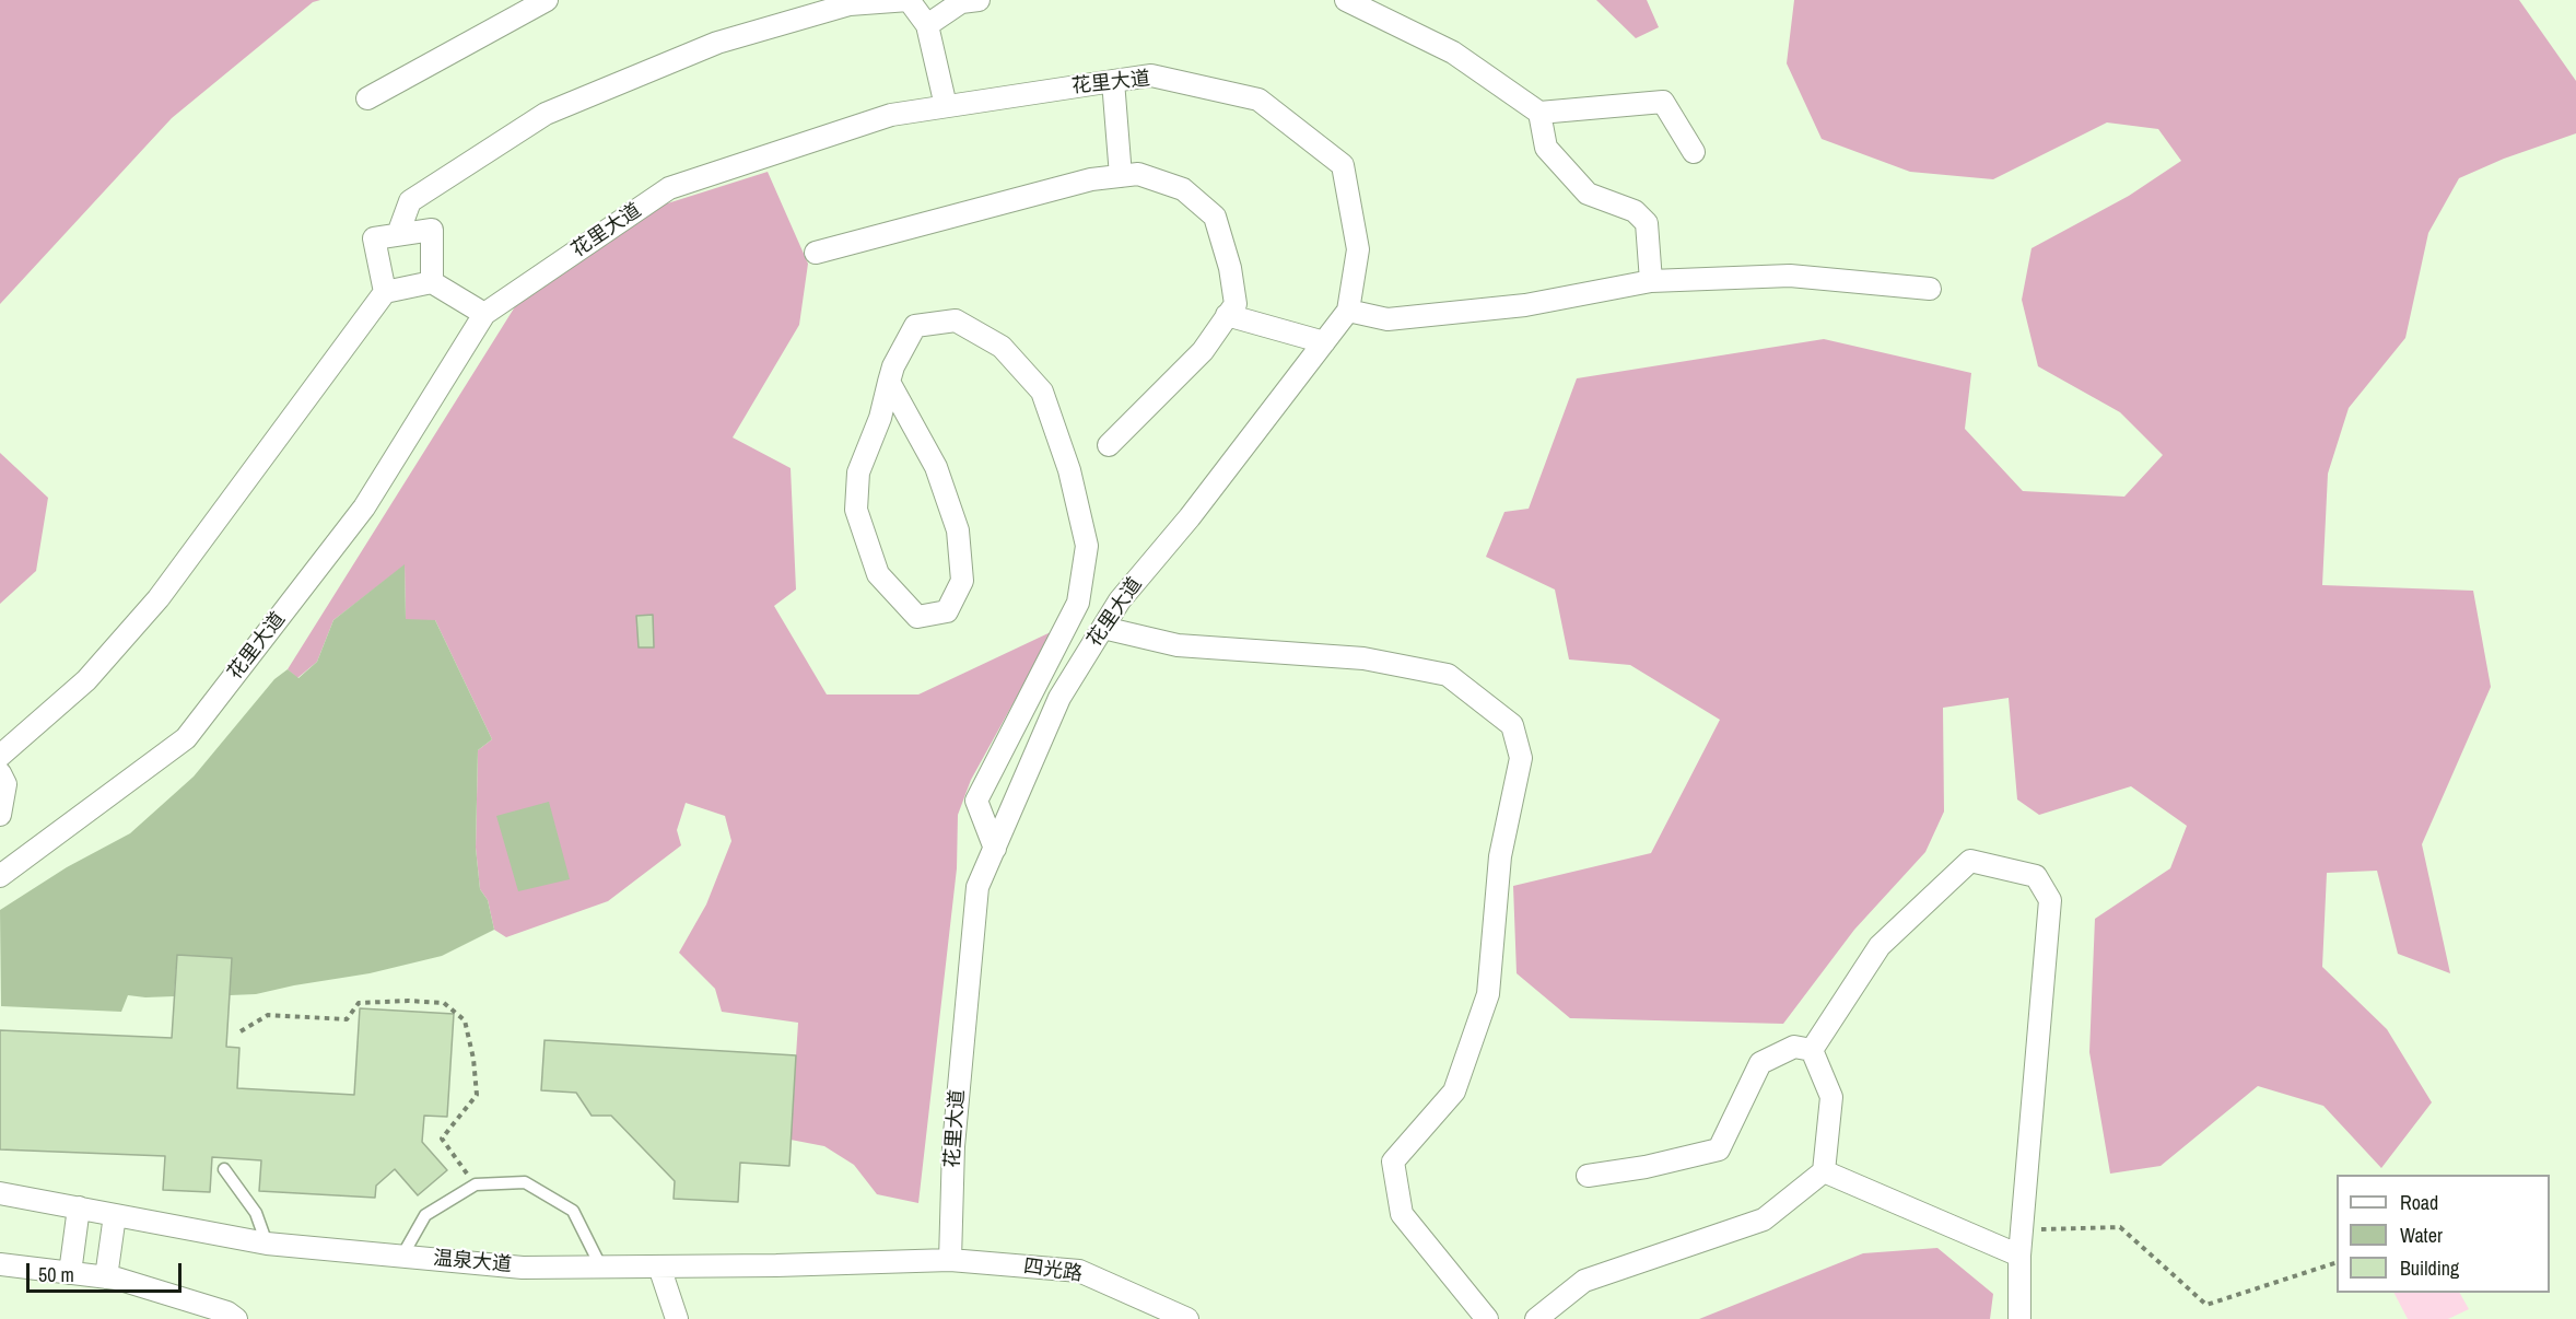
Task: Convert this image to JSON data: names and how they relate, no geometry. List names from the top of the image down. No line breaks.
{"streets":{"street":["花里大道","温泉大道","四光路"]},"crossings":[["花里大道","温泉大道"],["花里大道","四光路"],["温泉大道","四光路"]],"legend":["Road","Water","Building"],"scale_bar":"50 m"}
